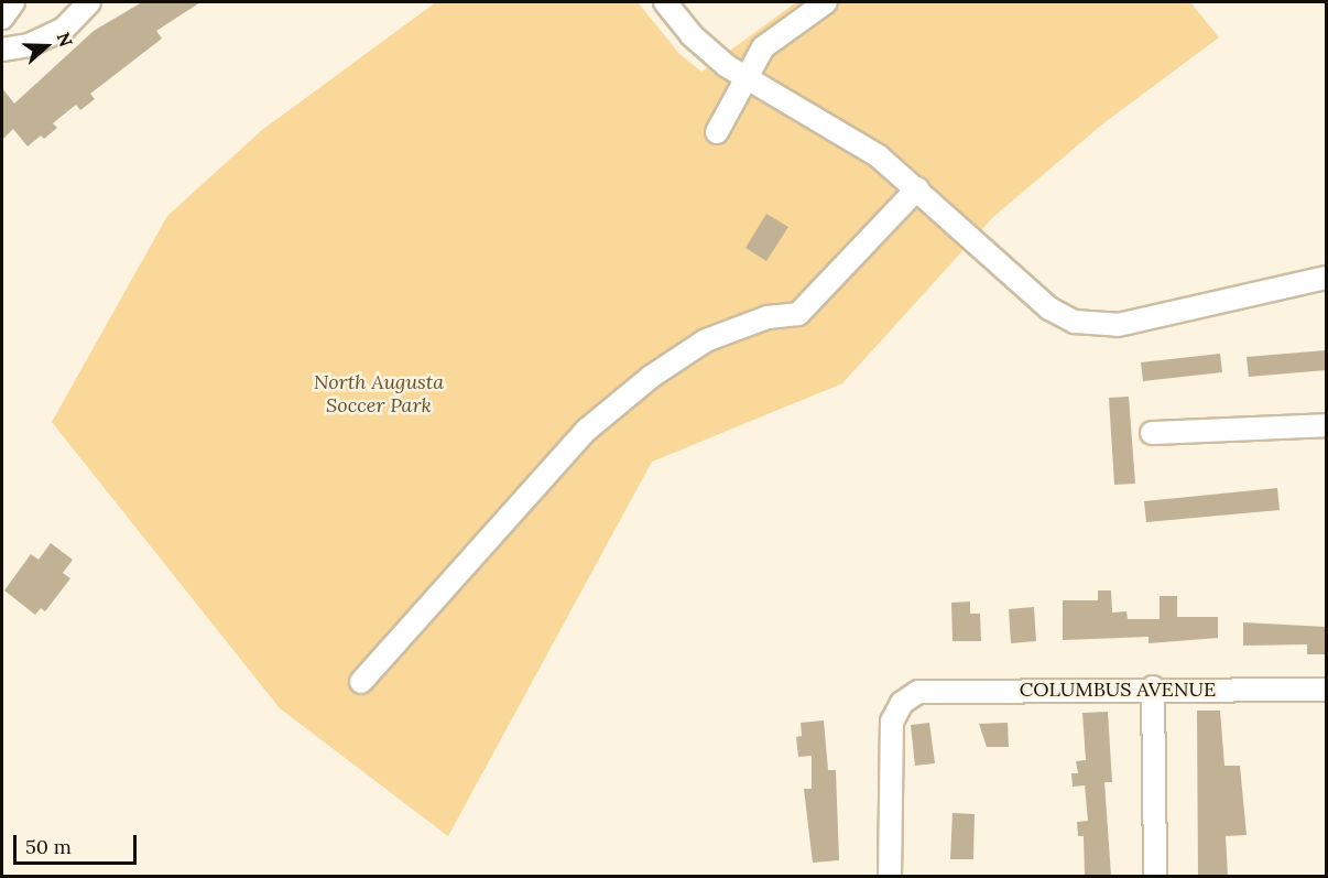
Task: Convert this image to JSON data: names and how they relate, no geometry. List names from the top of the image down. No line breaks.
{"streets":{"street":["COLUMBUS AVENUE"]},"parks":["North Augusta Soccer Park"],"scale_bar":"50 m","north":"right"}
